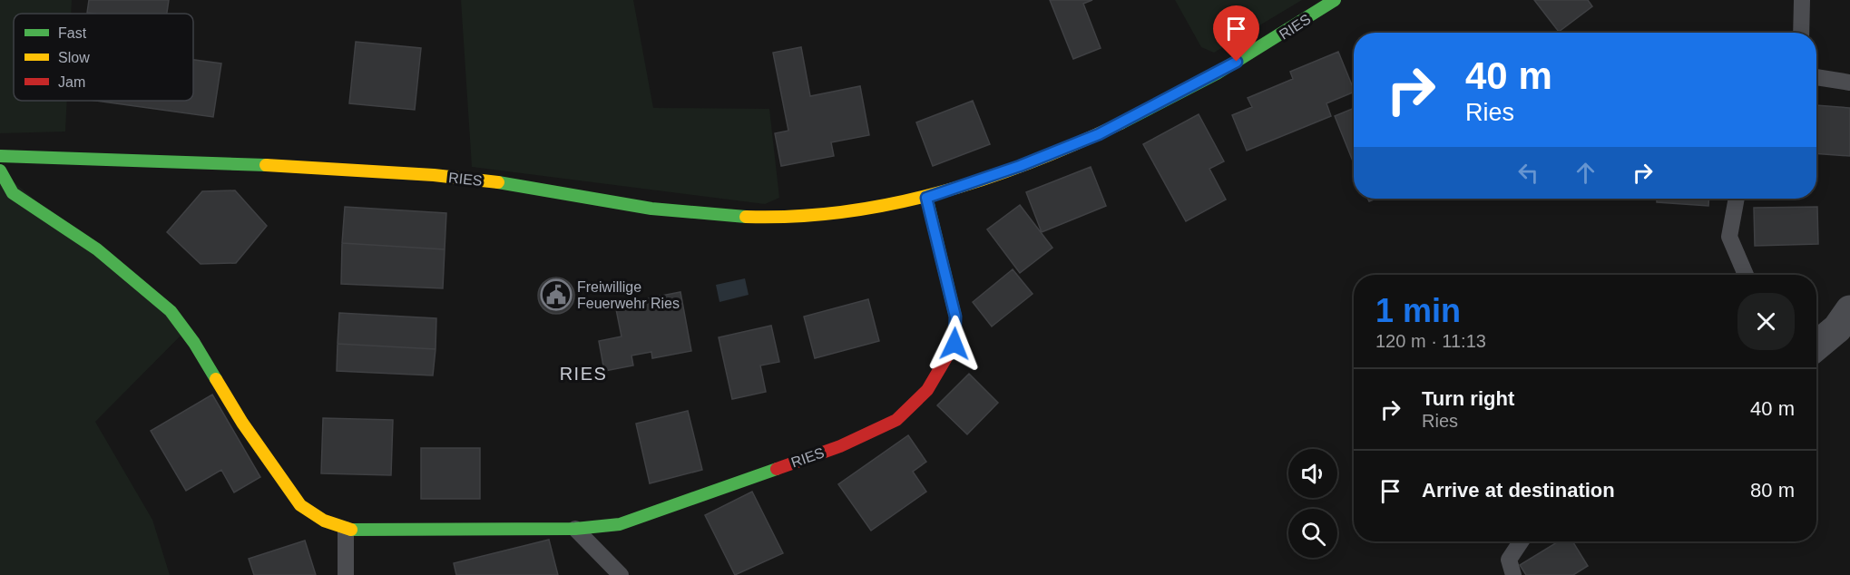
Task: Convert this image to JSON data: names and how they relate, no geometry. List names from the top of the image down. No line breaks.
{"streets":{"street":["RIES"]},"districts":["RIES"],"places":{"public building":["Freiwillige Feuerwehr Ries"]},"legend":["Fast","Slow","Jam"],"page":{"turn":["40 m","Ries"],"heading":["1 min","120 m · 11:13"],"list":[{"name":"Turn right","note":"Ries","value":"40 m"},{"name":"Arrive at destination","value":"80 m"}]}}
